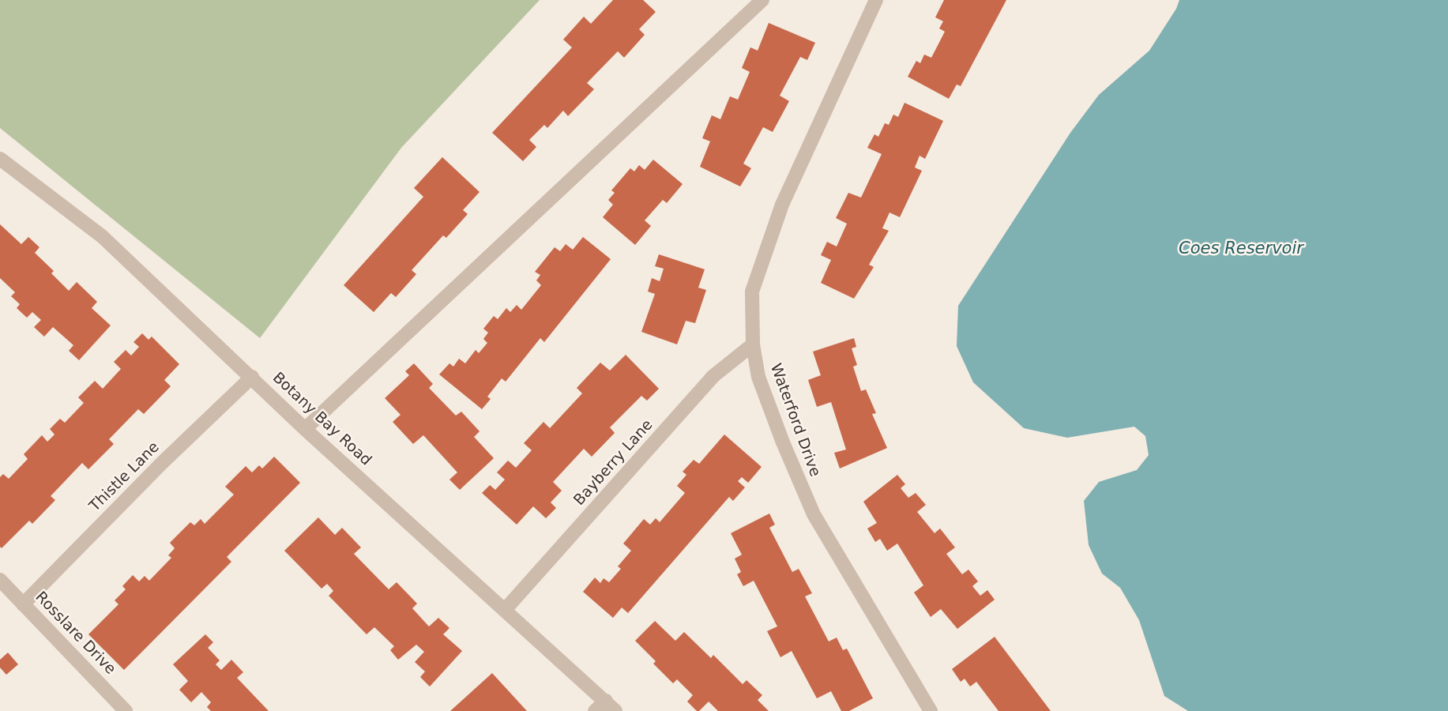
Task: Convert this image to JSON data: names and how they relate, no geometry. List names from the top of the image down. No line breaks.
{"streets":{"street":["Botany Bay Road","Waterford Drive","Bayberry Lane","Thistle Lane","Rosslare Drive"]},"crossings":[["Botany Bay Road","Bayberry Lane"],["Botany Bay Road","Thistle Lane"],["Waterford Drive","Bayberry Lane"],["Thistle Lane","Rosslare Drive"]],"water":["Coes Reservoir"]}
